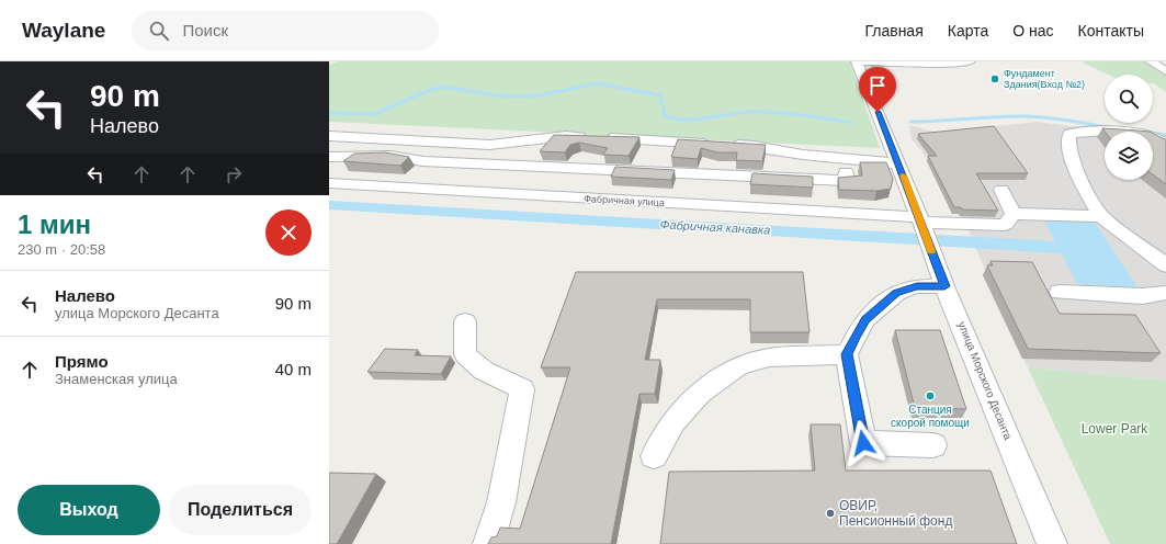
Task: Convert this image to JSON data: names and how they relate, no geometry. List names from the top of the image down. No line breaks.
{"streets":{"street":["Фабричная улица","улица Морского Десанта"]},"crossings":[["Фабричная улица","улица Морского Десанта"]],"water":["Фабричная канавка"],"parks":["Lower Park"],"places":["Фундамент Здания(Вход №2)","Станция скорой помощи","ОВИР, Пенсионный фонд"],"page":{"header":"Waylane","search":"Поиск","nav":["Главная","Карта","О нас","Контакты"],"turn":["90 m","Налево"],"heading":["1 мин","230 m · 20:58"],"list":[{"name":"Налево","note":"улица Морского Десанта","value":"90 m"},{"name":"Прямо","note":"Знаменская улица","value":"40 m"}],"buttons":["Выход","Поделиться"]}}
